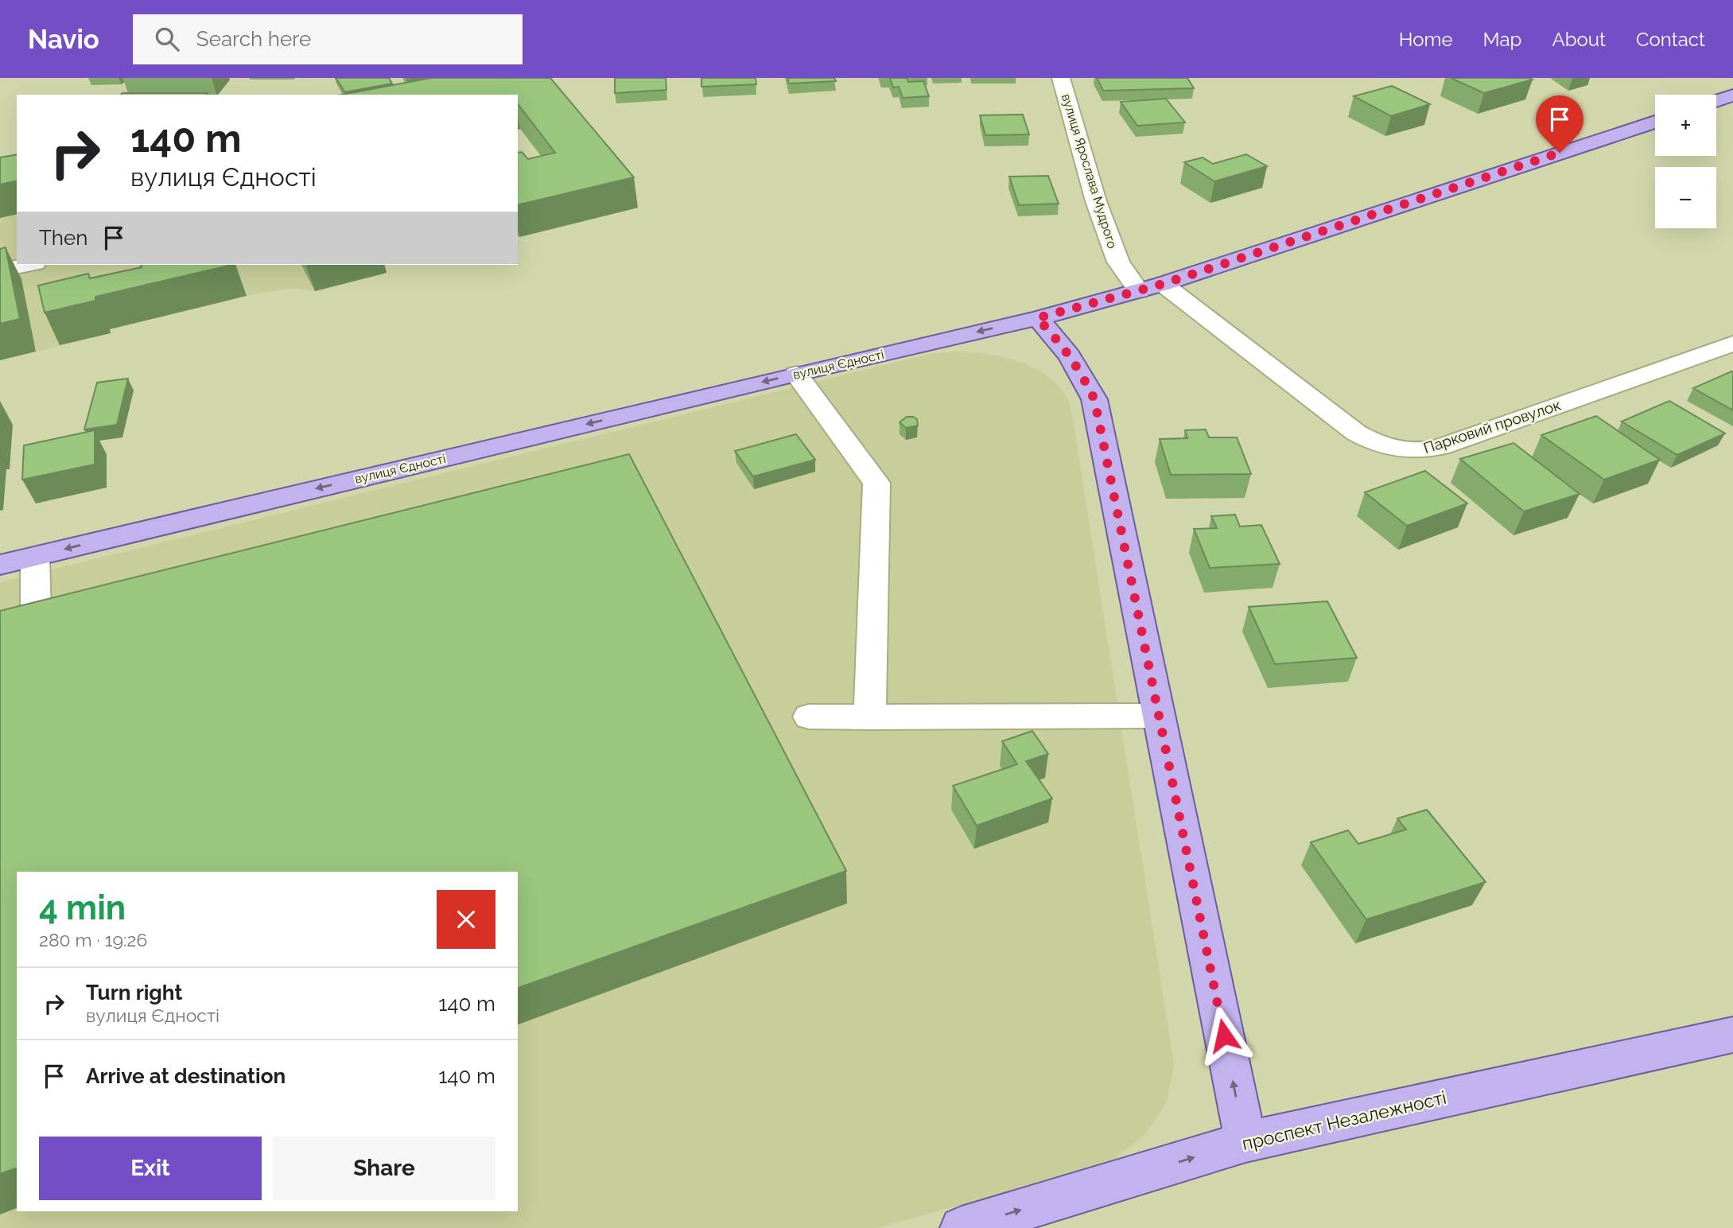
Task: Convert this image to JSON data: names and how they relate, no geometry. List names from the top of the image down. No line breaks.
{"streets":{"main road":["вулиця Єдності","проспект Незалежності"],"street":["вулиця Ярослава Мудрого","Парковий провулок"]},"crossings":[["вулиця Ярослава Мудрого","вулиця Єдності"],["вулиця Єдності","Парковий провулок"]],"one_way":["вулиця Єдності","проспект Незалежності"],"page":{"header":"Navio","search":"Search here","nav":["Home","Map","About","Contact"],"map_buttons":["+","−"],"turn":["140 m","вулиця Єдності"],"then":"Then","heading":["4 min","280 m · 19:26"],"list":[{"name":"Turn right","note":"вулиця Єдності","value":"140 m"},{"name":"Arrive at destination","value":"140 m"}],"buttons":["Exit","Share"]}}
